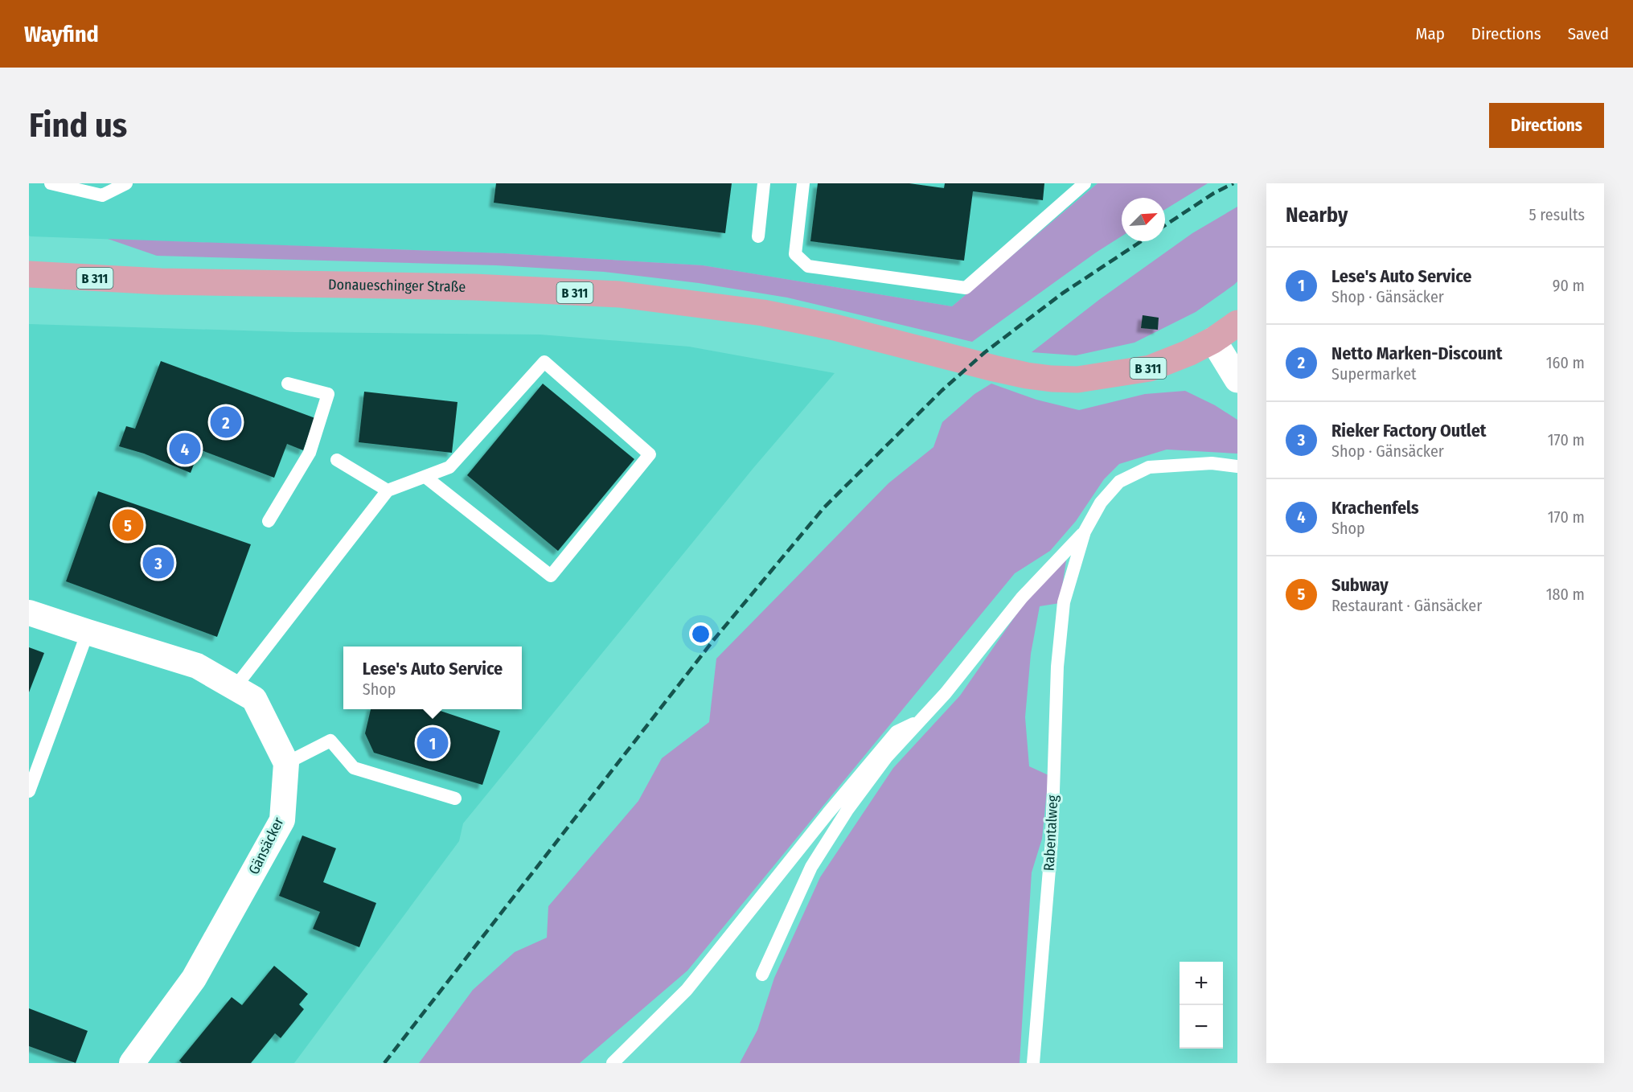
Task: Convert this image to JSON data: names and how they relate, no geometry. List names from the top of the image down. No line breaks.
{"streets":{"main road":["B 311","Donaueschinger Straße"],"street":["Gänsäcker"],"lane":["Rabentalweg"]},"crossings":[["B 311","Donaueschinger Straße"]],"north":"top right","page":{"header":"Wayfind","nav":["Map","Directions","Saved"],"buttons":"Directions","title":"Find us","heading":["Nearby","5 results"],"list":[{"mark":"1","name":"Lese's Auto Service","note":"Shop · Gänsäcker","value":"90 m"},{"mark":"2","name":"Netto Marken-Discount","note":"Supermarket","value":"160 m"},{"mark":"3","name":"Rieker Factory Outlet","note":"Shop · Gänsäcker","value":"170 m"},{"mark":"4","name":"Krachenfels","note":"Shop","value":"170 m"},{"mark":"5","name":"Subway","note":"Restaurant · Gänsäcker","value":"180 m"}],"pins":["2","4","5","3","1"],"popup":["Lese's Auto Service","Shop"],"map_buttons":["+","−"]}}
